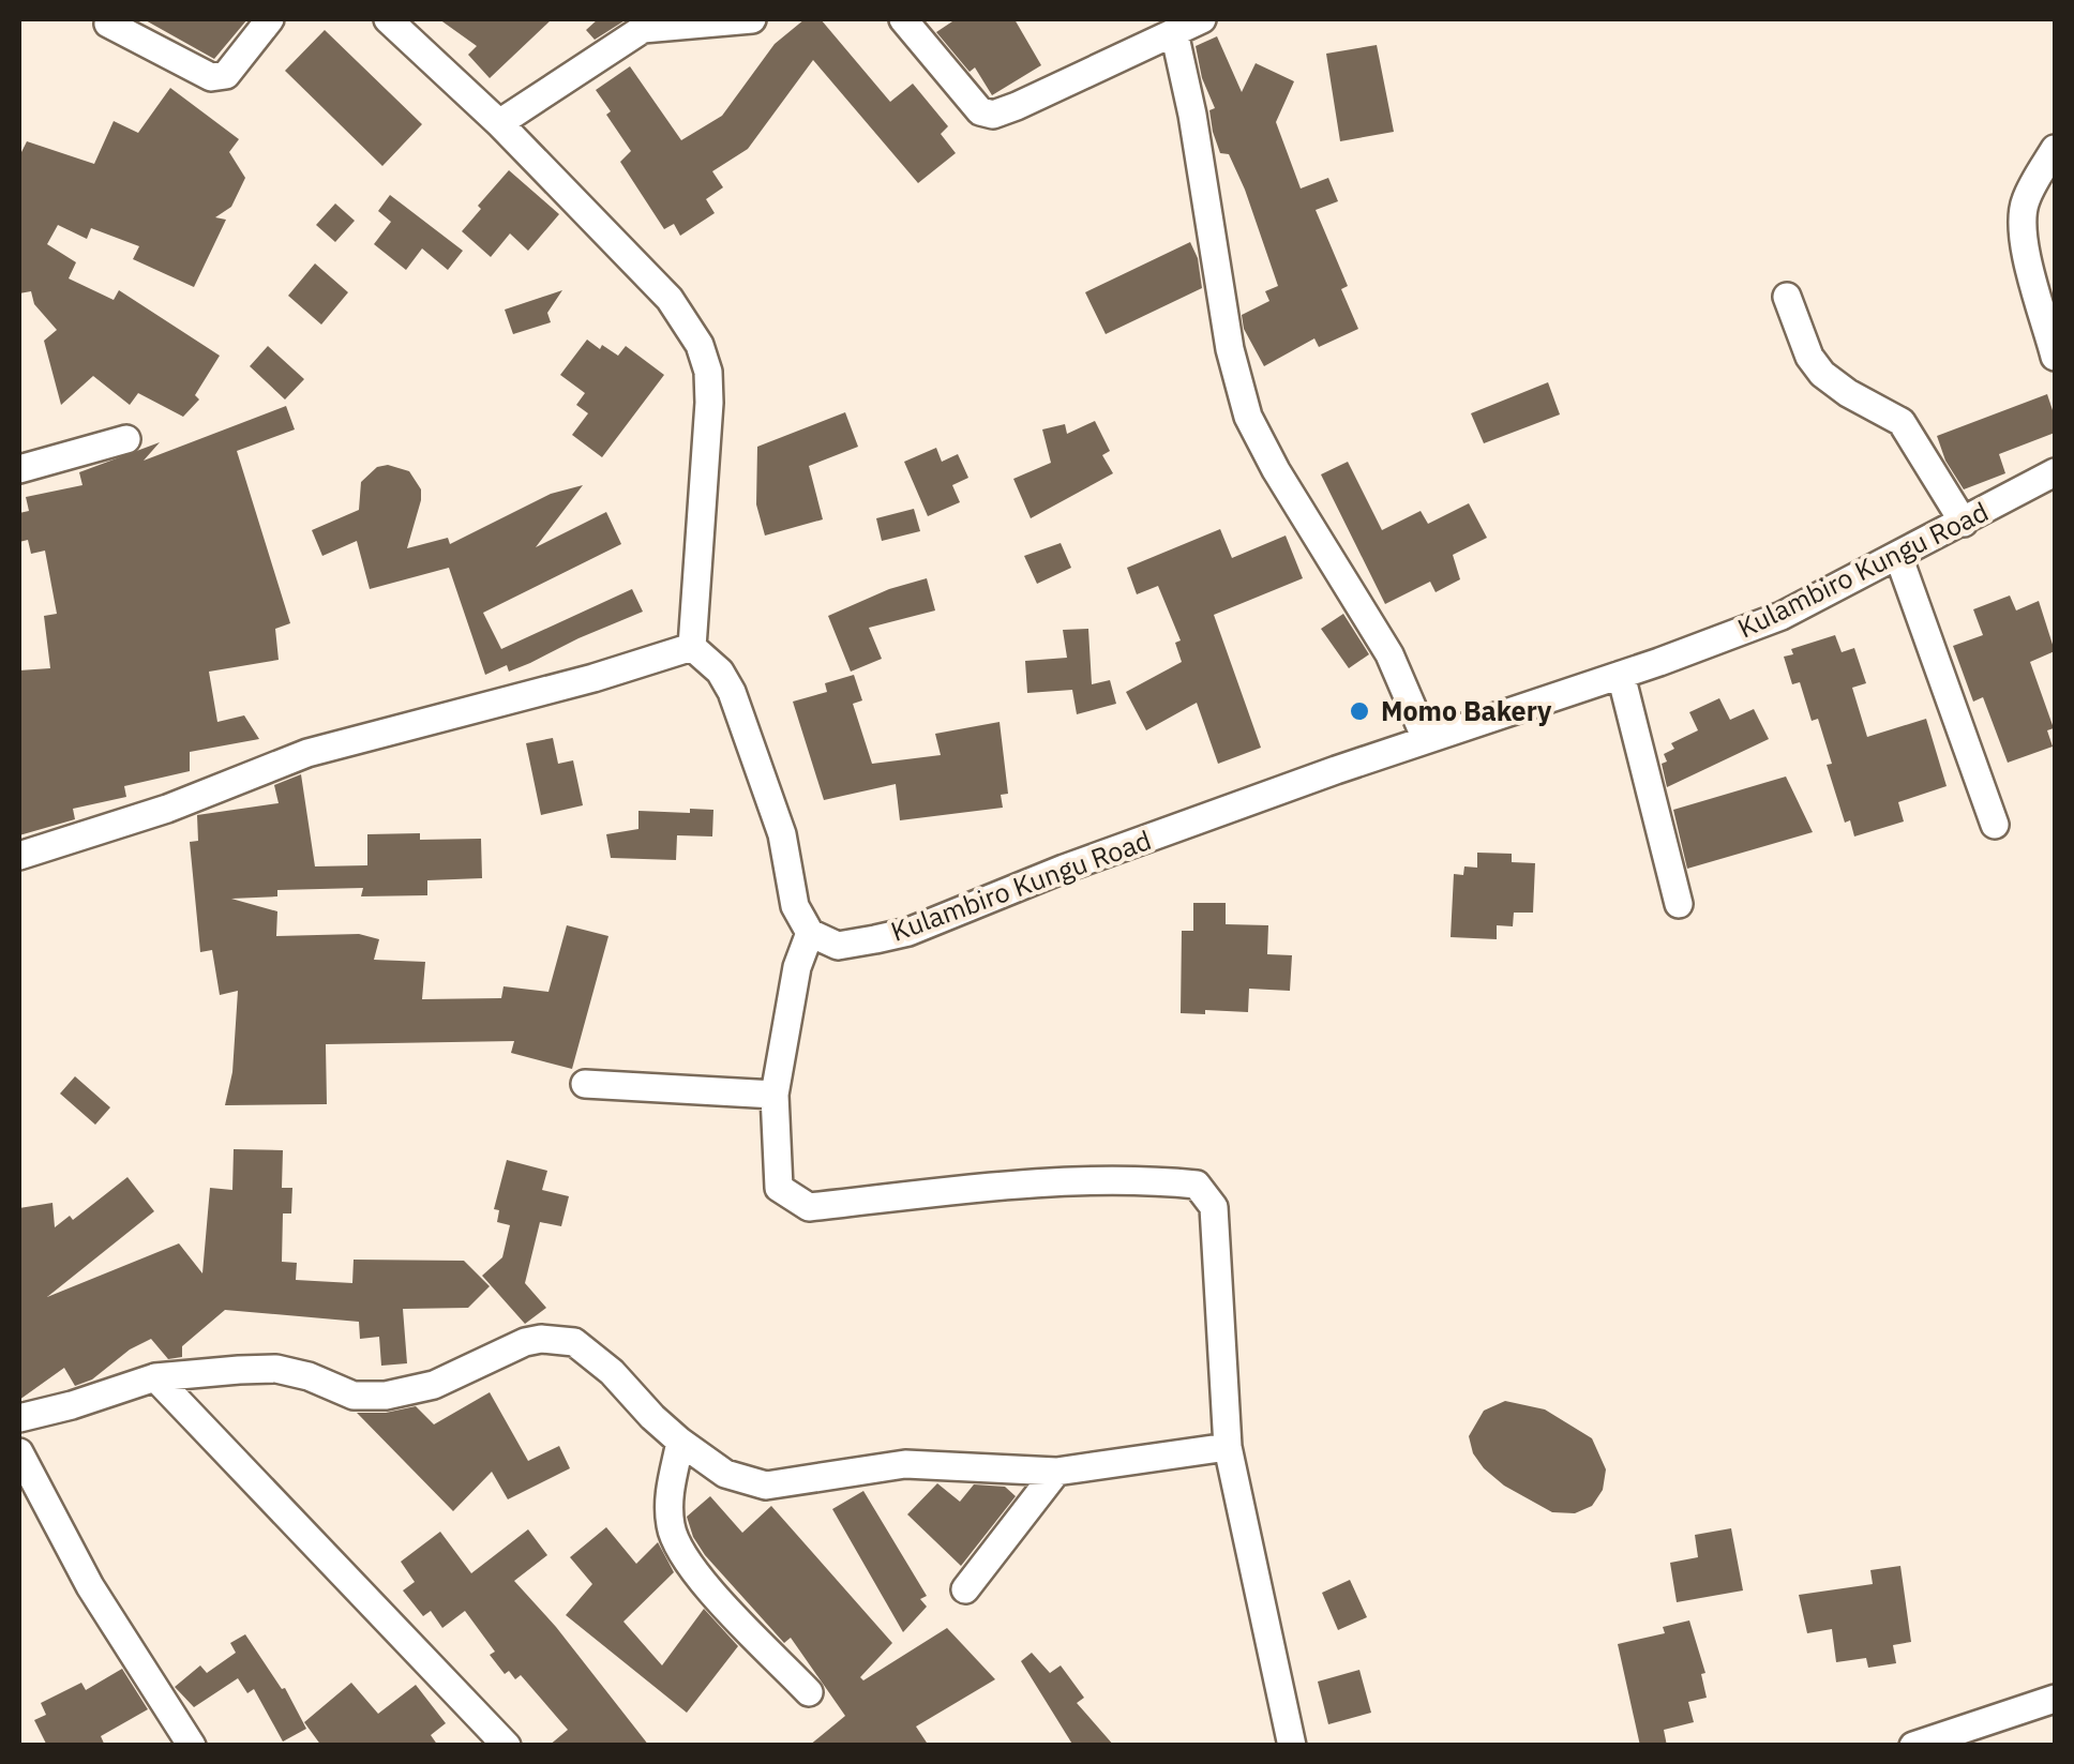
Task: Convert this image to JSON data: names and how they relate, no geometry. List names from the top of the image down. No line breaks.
{"streets":{"street":["Kulambiro Kungu Road"]},"places":["Momo Bakery"]}
